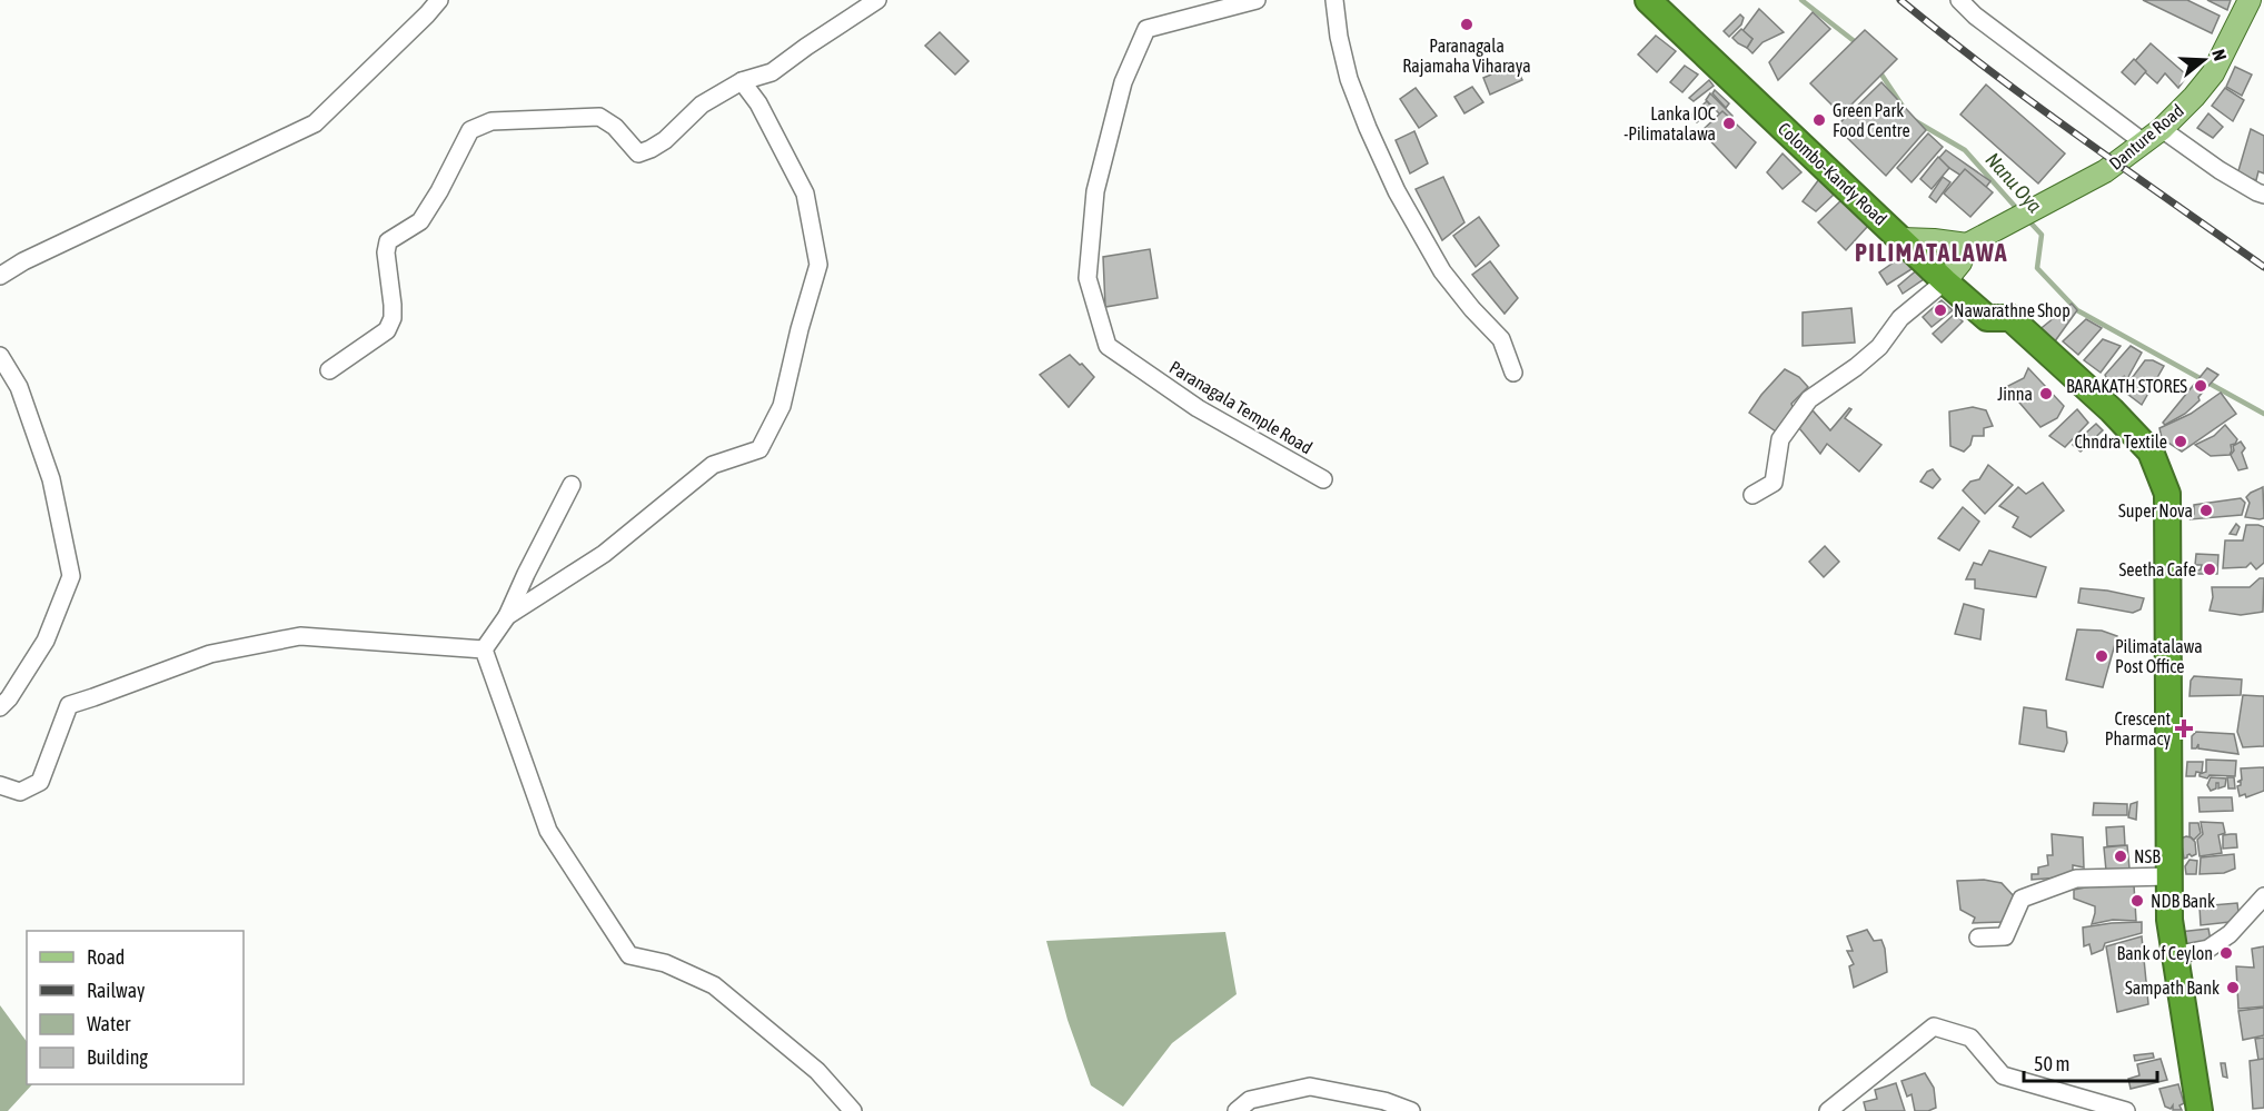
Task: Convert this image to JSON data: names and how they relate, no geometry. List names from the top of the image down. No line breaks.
{"streets":{"highway":["Colombo-Kandy Road"],"main road":["Danture Road"],"street":["Paranagala Temple Road"]},"districts":["PILIMATALAWA"],"water":["Nanu Oya"],"places":{"other":["Paranagala Rajamaha Viharaya","Green Park Food Centre","Lanka IOC -Pilimatalawa","Nawarathne Shop","BARAKATH STORES","Jinna","Chndra Textile","Super Nova","Seetha Cafe","Pilimatalawa Post Office","NSB","NDB Bank","Bank of Ceylon","Sampath Bank"],"health":["Crescent Pharmacy"]},"legend":["Road","Railway","Water","Building"],"scale_bar":"50 m","north":"right"}
